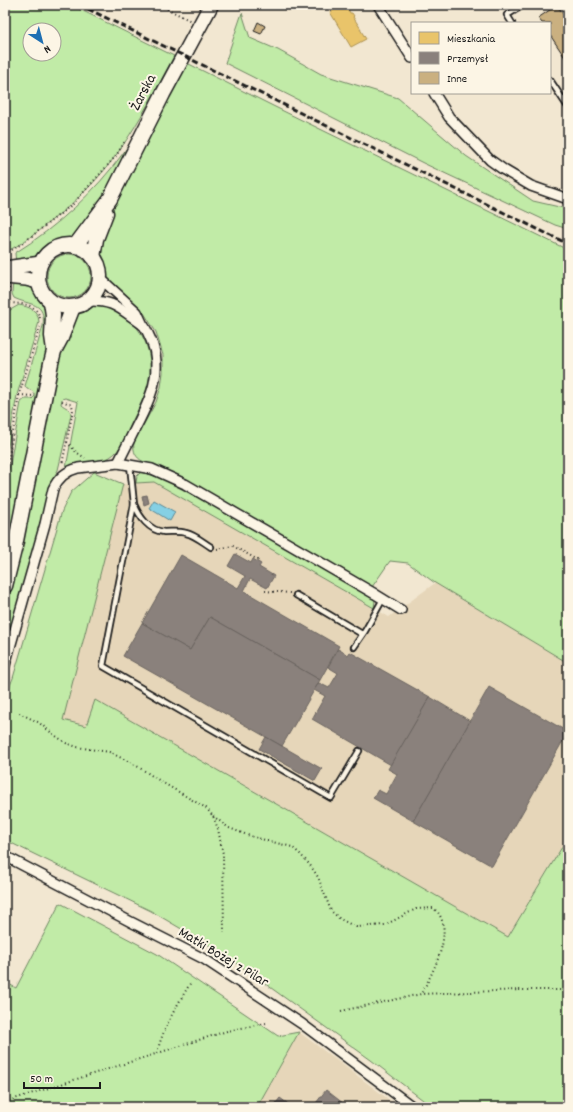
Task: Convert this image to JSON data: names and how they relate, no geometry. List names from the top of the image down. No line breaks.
{"streets":{"main road":["Żarska"],"street":["Matki Bożej z Pilar"]},"legend":["Mieszkania","Przemysł","Inne"],"scale_bar":"50 m","north":"bottom right"}
